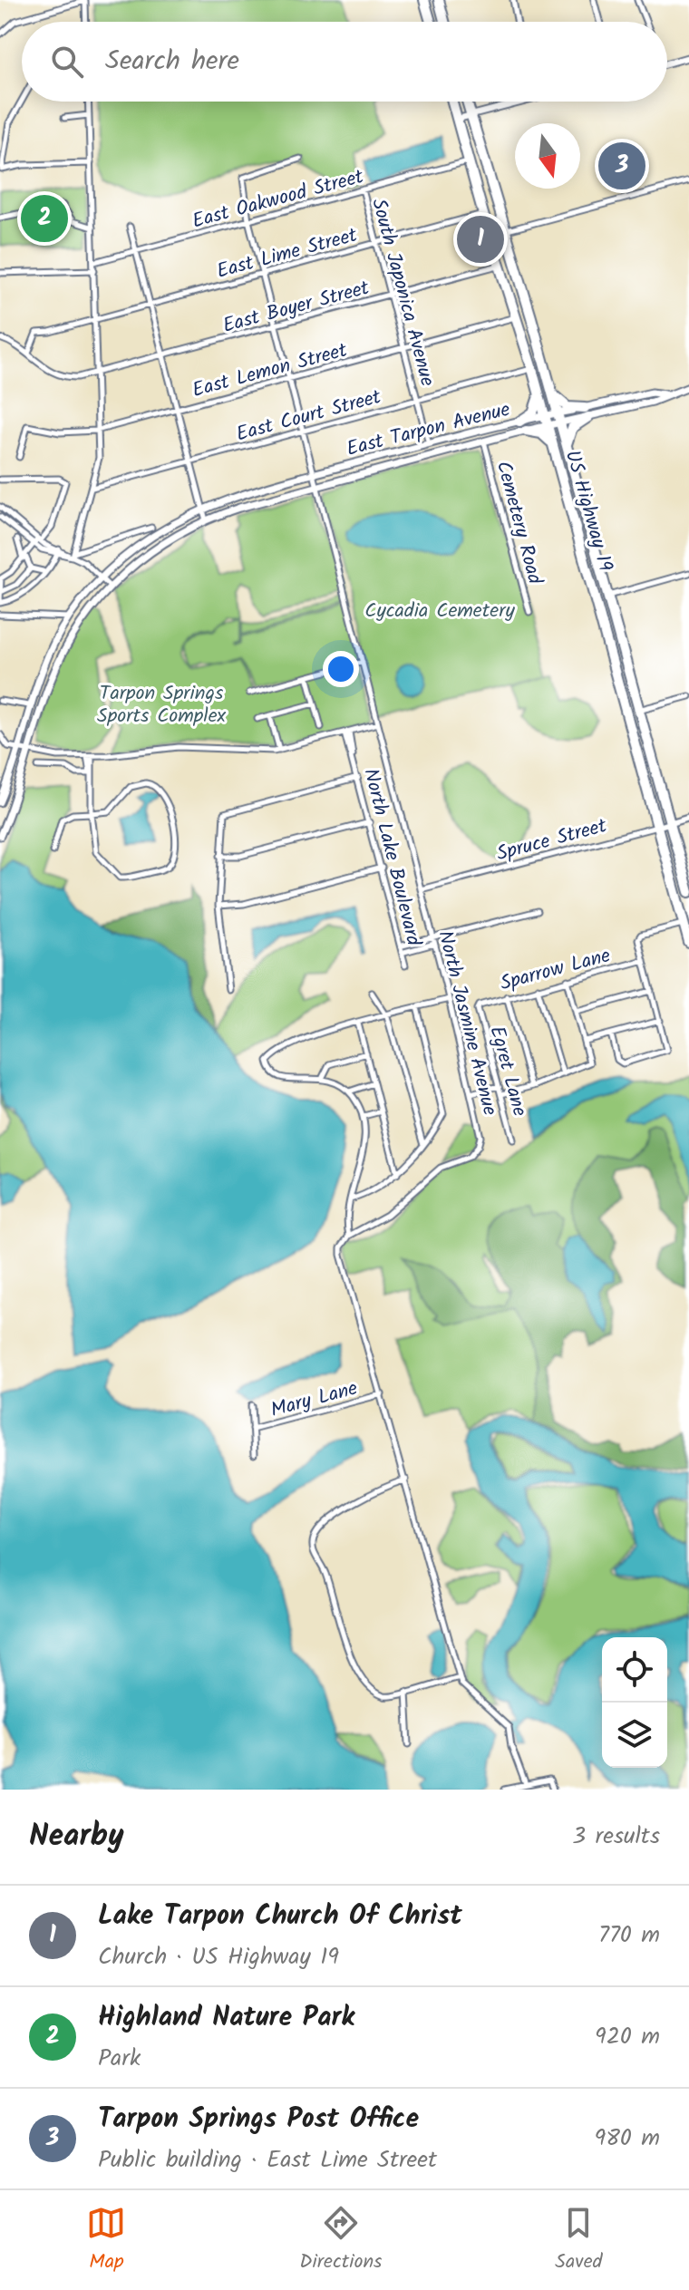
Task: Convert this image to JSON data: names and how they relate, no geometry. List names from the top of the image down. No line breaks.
{"streets":{"highway":["US Highway 19"],"main road":["East Tarpon Avenue"],"street":["East Oakwood Street","East Lime Street","South Japonica Avenue","East Boyer Street","East Lemon Street","East Court Street","Cemetery Road","Spruce Street","North Lake Boulevard","Sparrow Lane","North Jasmine Avenue","Egret Lane","Mary Lane"]},"crossings":[["East Oakwood Street","South Japonica Avenue"],["East Oakwood Street","US Highway 19"],["East Oakwood Street","North Jasmine Avenue"],["East Lime Street","South Japonica Avenue"],["East Lime Street","East Boyer Street"],["East Lime Street","US Highway 19"],["East Lime Street","North Jasmine Avenue"],["South Japonica Avenue","East Boyer Street"],["South Japonica Avenue","East Lemon Street"],["South Japonica Avenue","East Court Street"],["South Japonica Avenue","East Tarpon Avenue"],["East Boyer Street","US Highway 19"],["East Boyer Street","North Jasmine Avenue"],["East Lemon Street","US Highway 19"],["East Lemon Street","North Jasmine Avenue"],["East Court Street","US Highway 19"],["East Court Street","North Jasmine Avenue"],["East Tarpon Avenue","US Highway 19"],["East Tarpon Avenue","Cemetery Road"],["East Tarpon Avenue","North Jasmine Avenue"],["US Highway 19","Spruce Street"],["Spruce Street","North Jasmine Avenue"],["Sparrow Lane","Egret Lane"]],"parks":["Cycadia Cemetery","Tarpon Springs Sports Complex"],"north":"bottom","page":{"search":"Search here","pins":["3","2","1"],"heading":["Nearby","3 results"],"list":[{"mark":"1","name":"Lake Tarpon Church Of Christ","note":"Church · US Highway 19","value":"770 m"},{"mark":"2","name":"Highland Nature Park","note":"Park","value":"920 m"},{"mark":"3","name":"Tarpon Springs Post Office","note":"Public building · East Lime Street","value":"980 m"}],"nav":["Map","Directions","Saved"]}}
